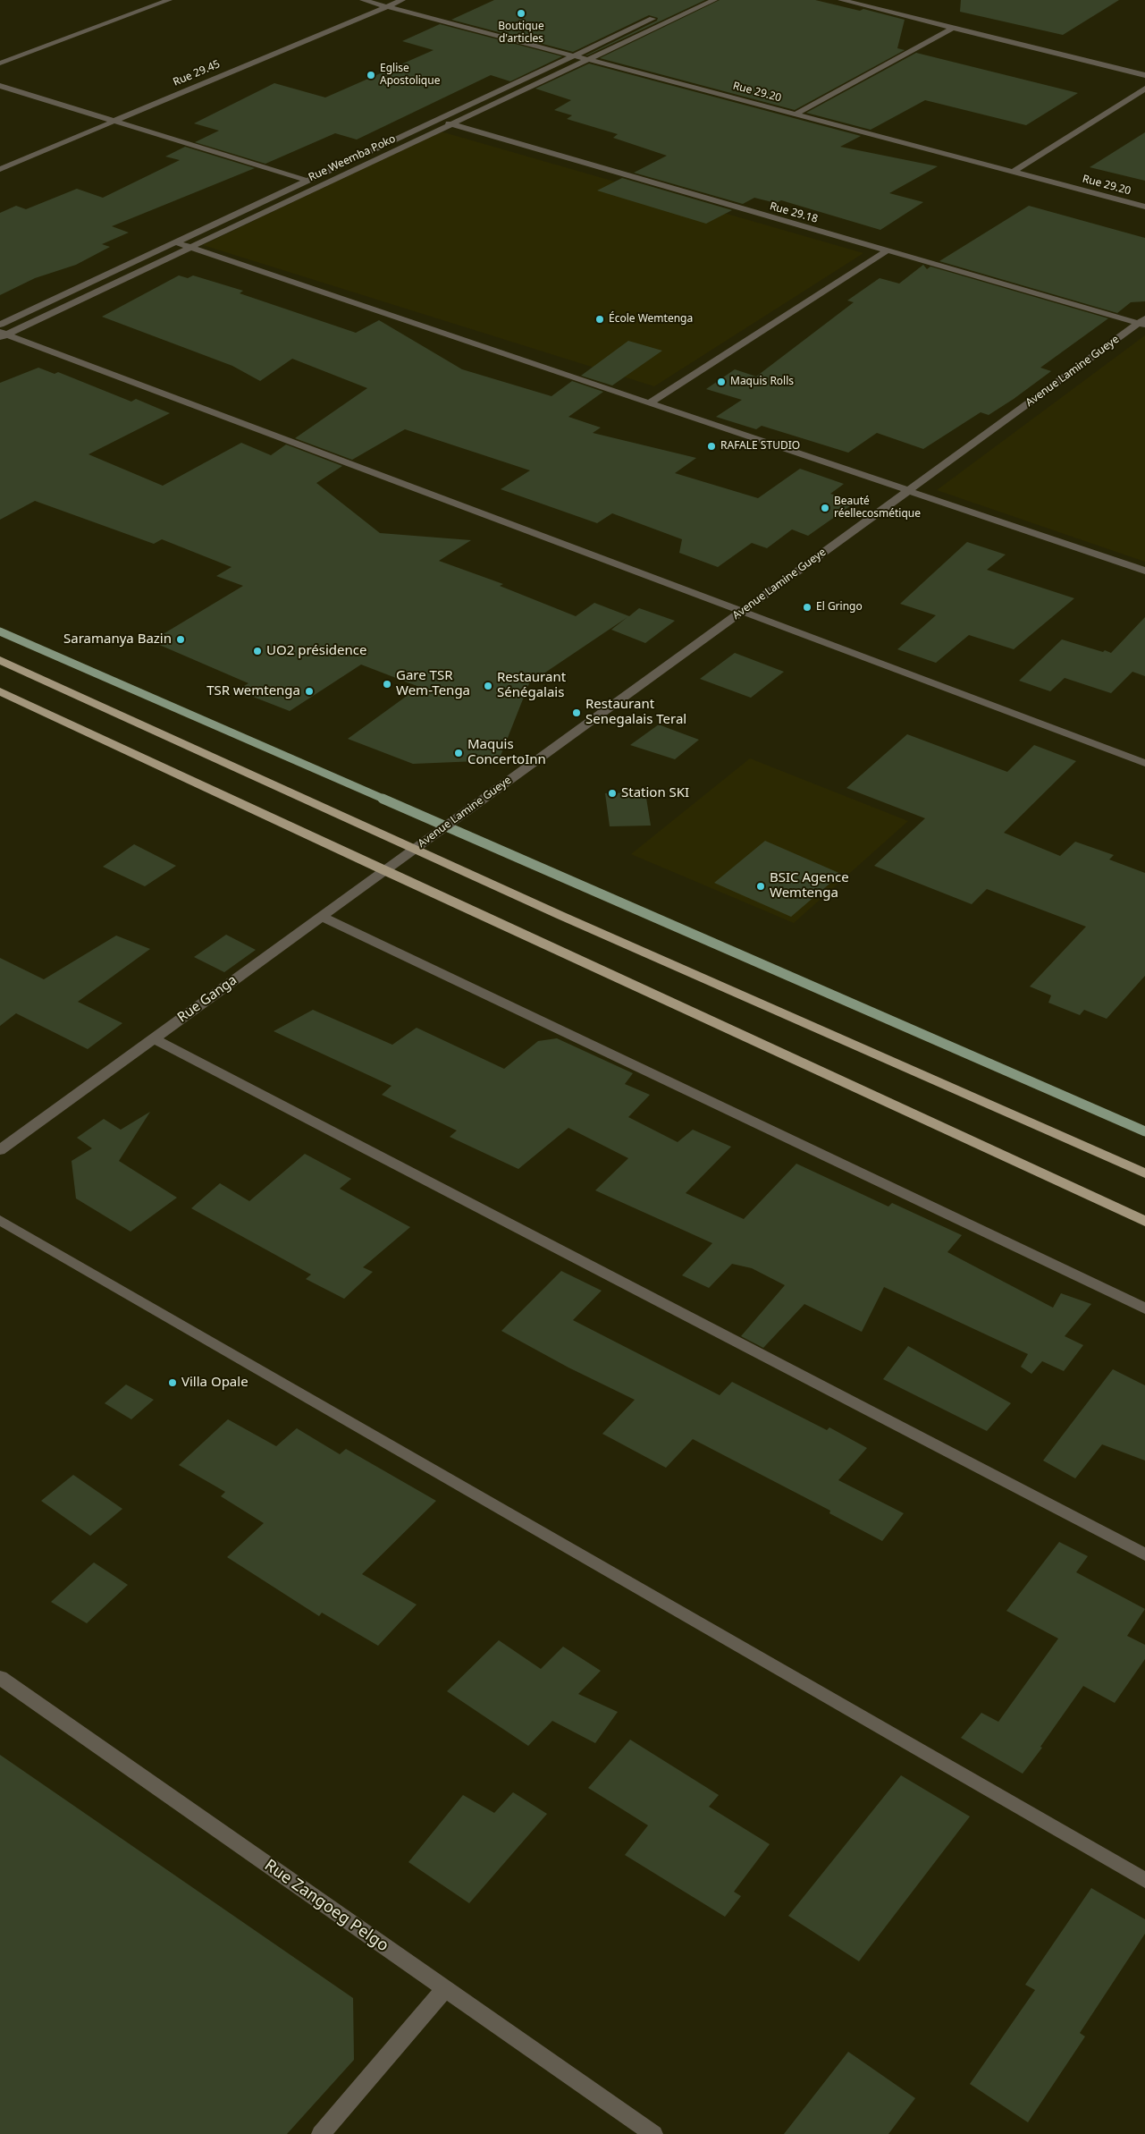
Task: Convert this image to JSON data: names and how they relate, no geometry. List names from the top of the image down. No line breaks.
{"streets":{"street":["Rue 29.45","Rue 29.20","Rue Weemba Poko","Rue 29.18","Avenue Lamine Gueye","Rue Ganga","Rue Zangoeg Pelgo"]},"crossings":[["Rue 29.45","Rue 29.20"],["Rue 29.20","Rue Weemba Poko"],["Rue Weemba Poko","Rue 29.18"],["Rue 29.18","Avenue Lamine Gueye"],["Avenue Lamine Gueye","Rue Ganga"]],"places":["Boutique d'articles","Eglise Apostolique","École Wemtenga","Maquis Rolls","RAFALE STUDIO","Beauté réellecosmétique","El Gringo","Saramanya Bazin","UO2 présidence","Gare TSR Wem-Tenga","Restaurant Sénégalais","TSR wemtenga","Restaurant Senegalais Teral","Maquis ConcertoInn","Station SKI","BSIC Agence Wemtenga","Villa Opale"]}
